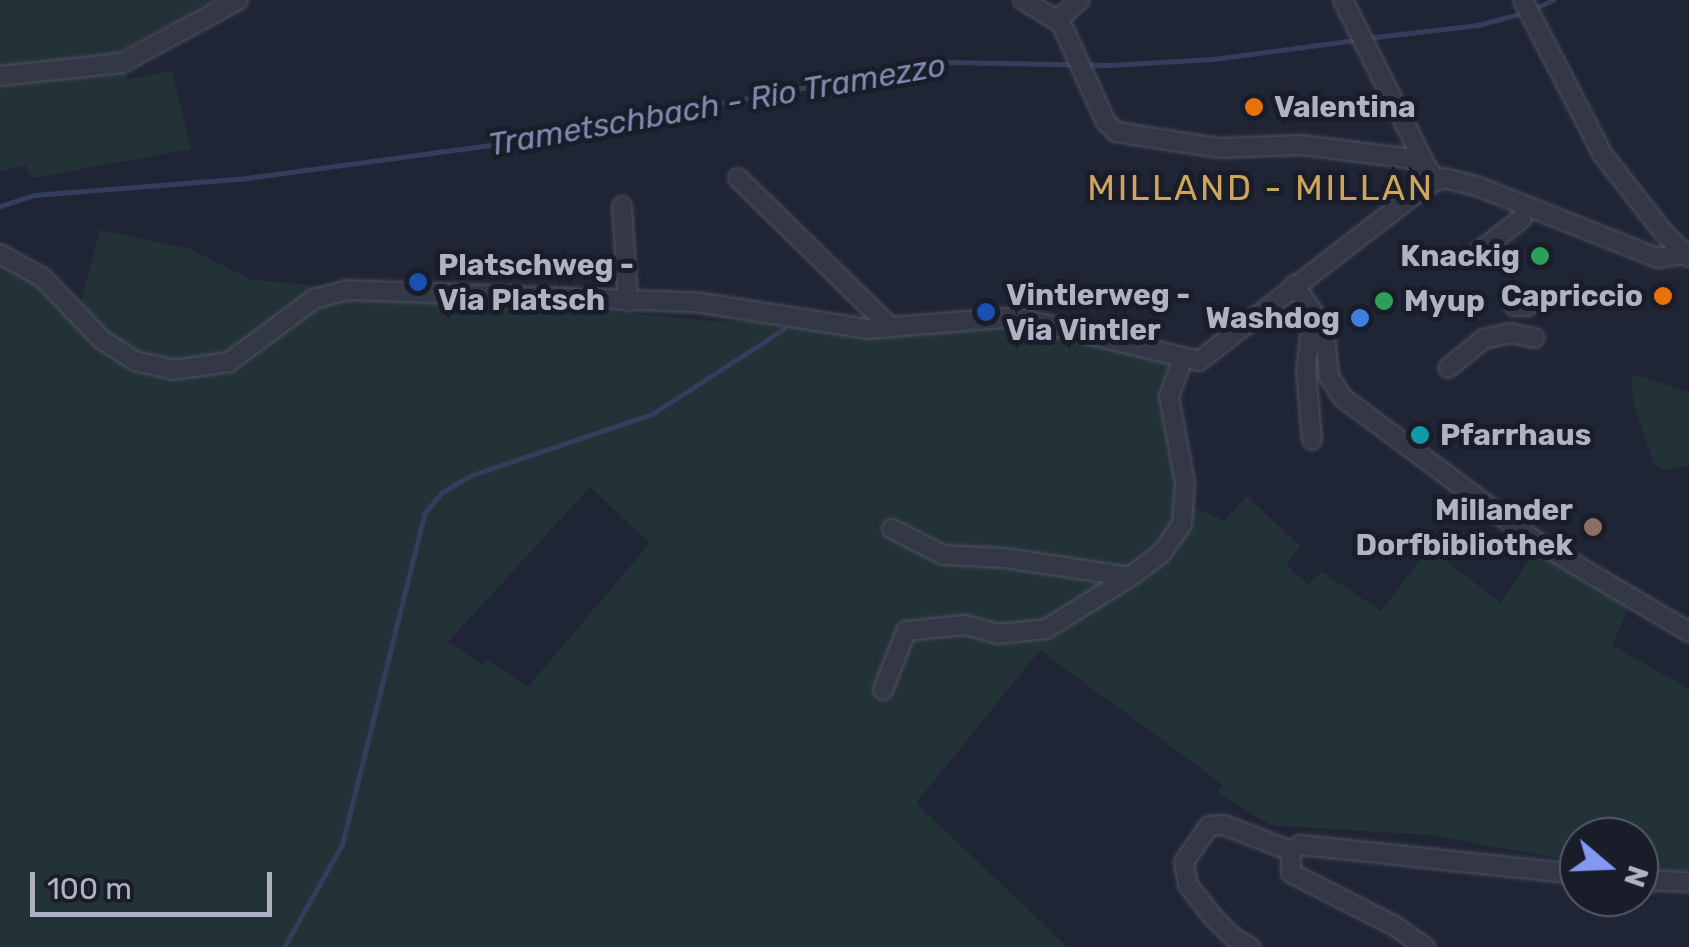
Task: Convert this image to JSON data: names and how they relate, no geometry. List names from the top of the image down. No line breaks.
{"districts":["MILLAND - MILLAN"],"water":["Trametschbach - Rio Tramezzo"],"places":["Valentina","Knackig","Platschweg - Via Platsch","Capriccio","Myup","Vintlerweg - Via Vintler","Washdog","Pfarrhaus","Millander Dorfbibliothek"],"scale_bar":"100 m","north":"right"}
